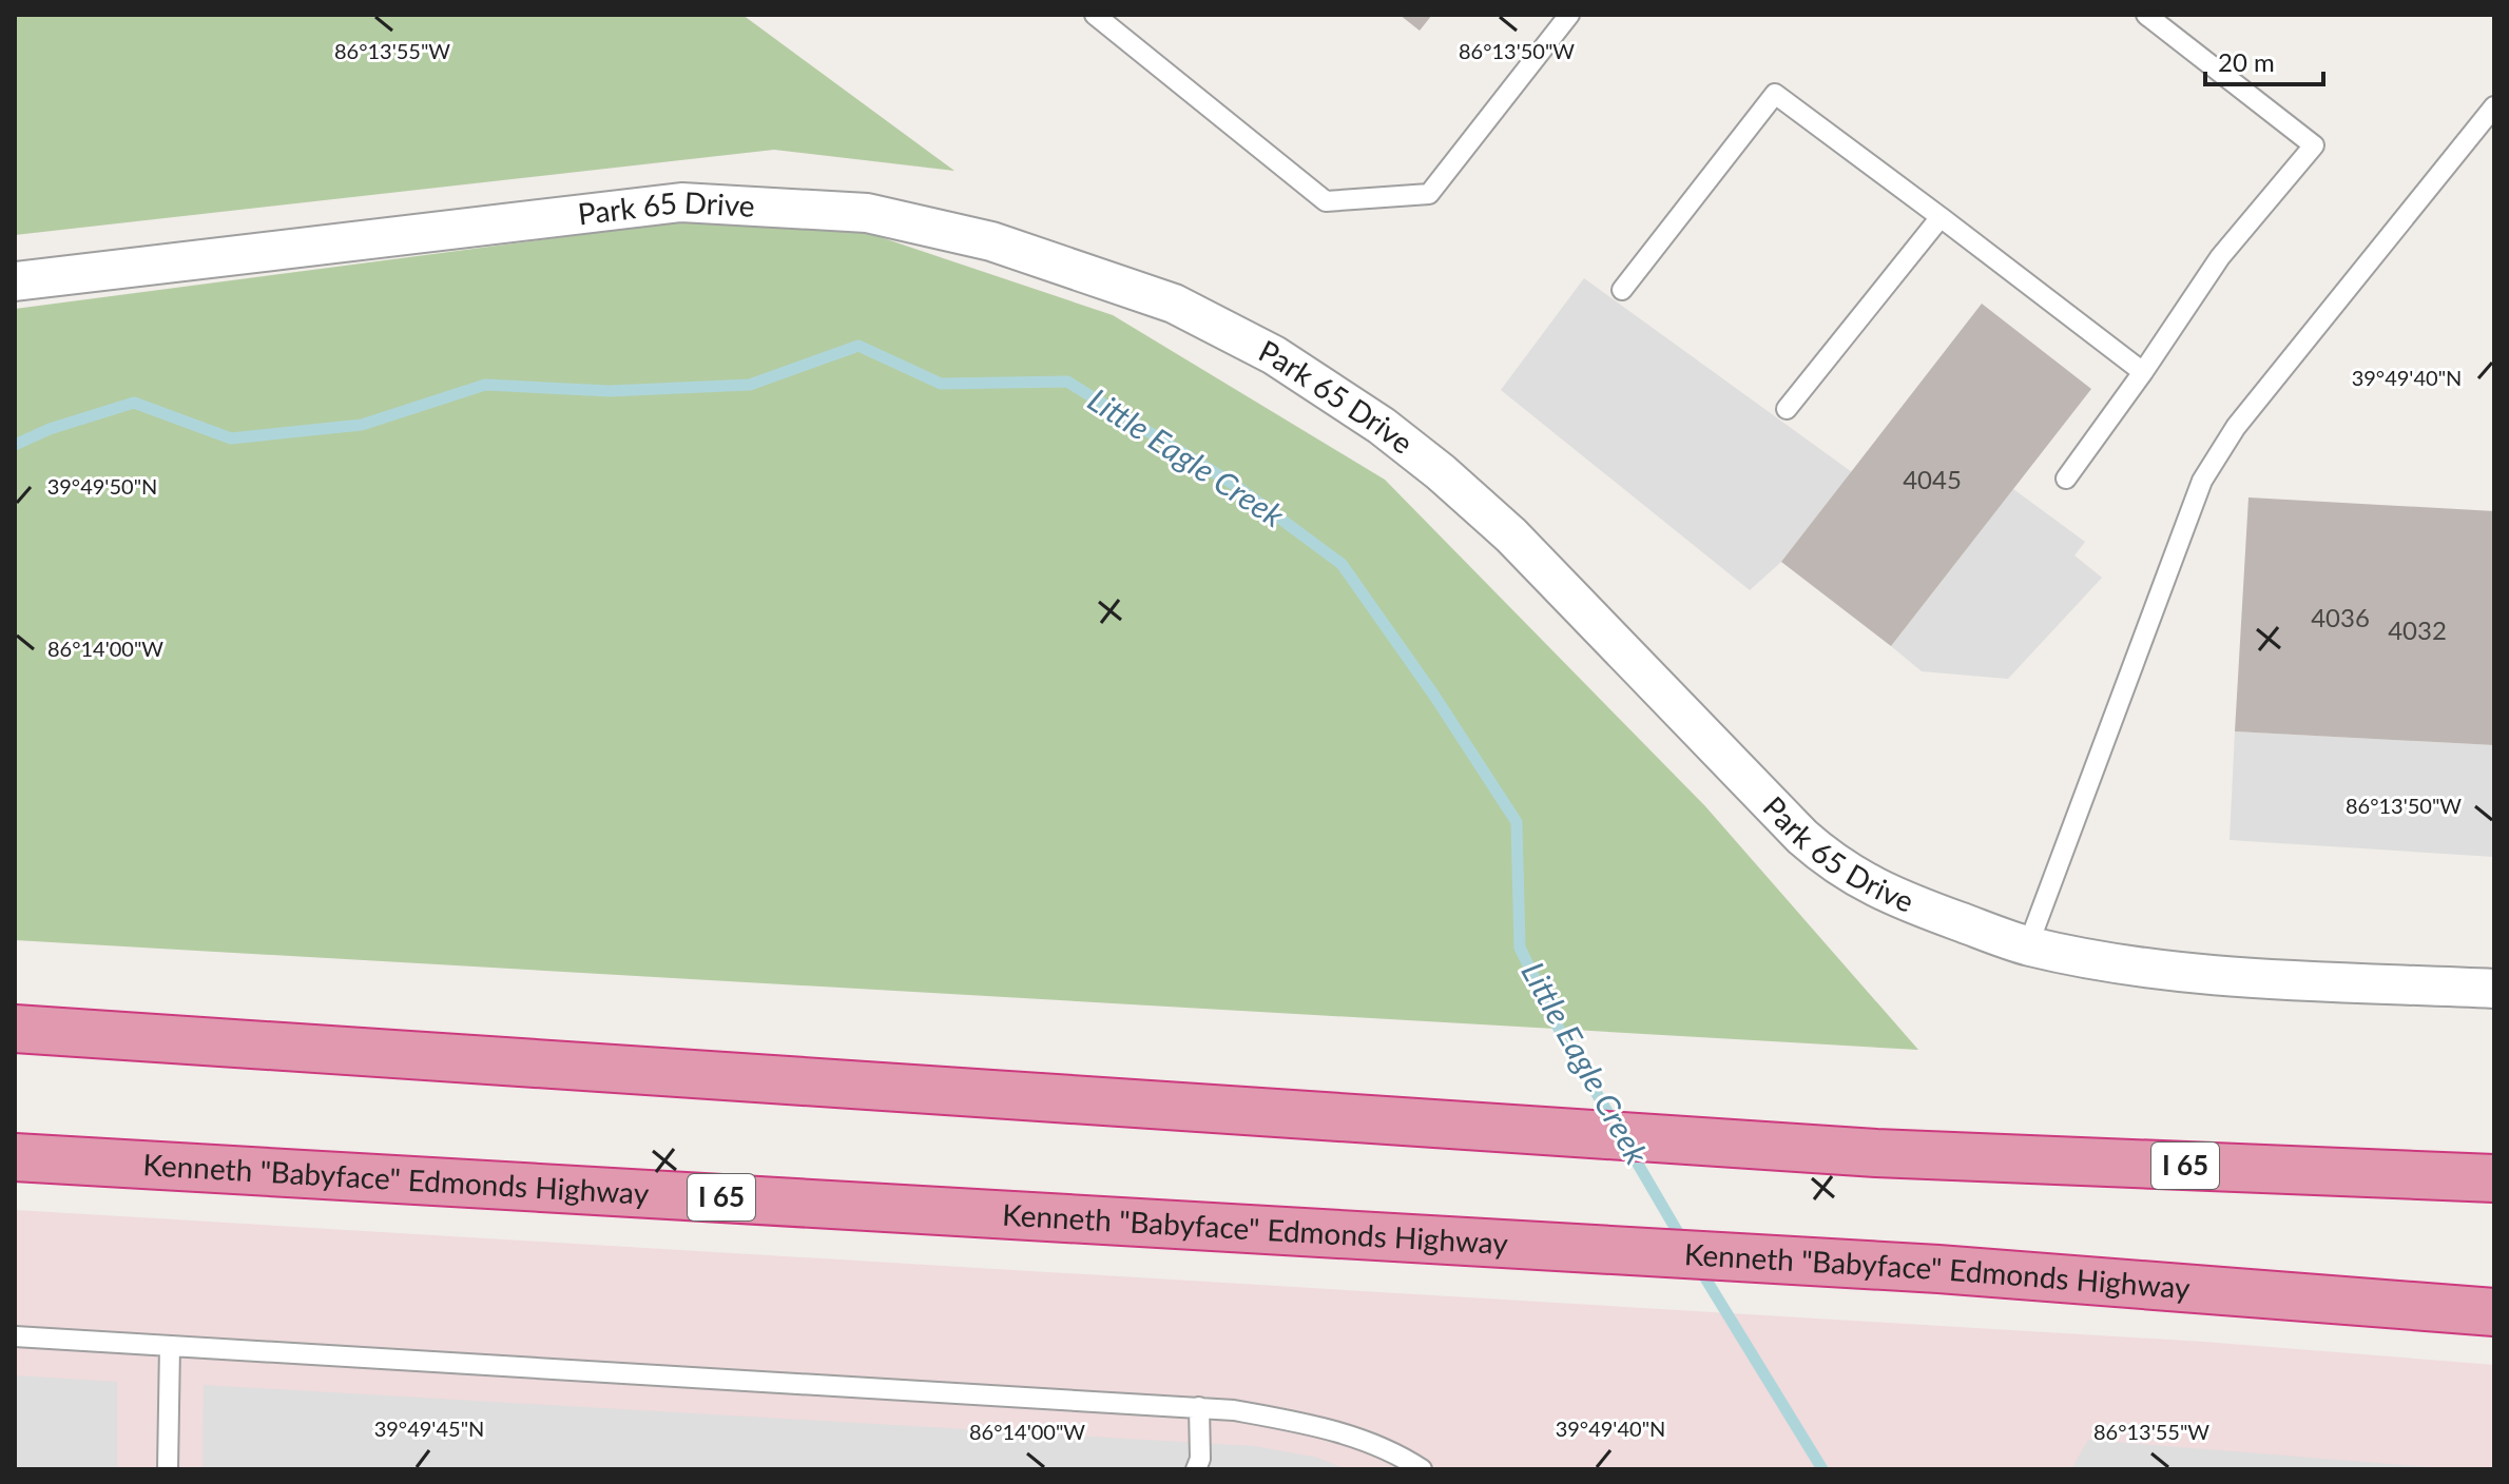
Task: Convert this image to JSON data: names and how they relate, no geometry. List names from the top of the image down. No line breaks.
{"streets":{"highway":["I 65","Kenneth \"Babyface\" Edmonds Highway"],"street":["Park 65 Drive"]},"water":["Little Eagle Creek"],"house_numbers":["4045","4036","4032"],"scale_bar":"20 m","coordinates":["86°13'55\"W","86°13'50\"W","39°49'40\"N","39°49'50\"N","86°14'00\"W","39°49'45\"N"]}
